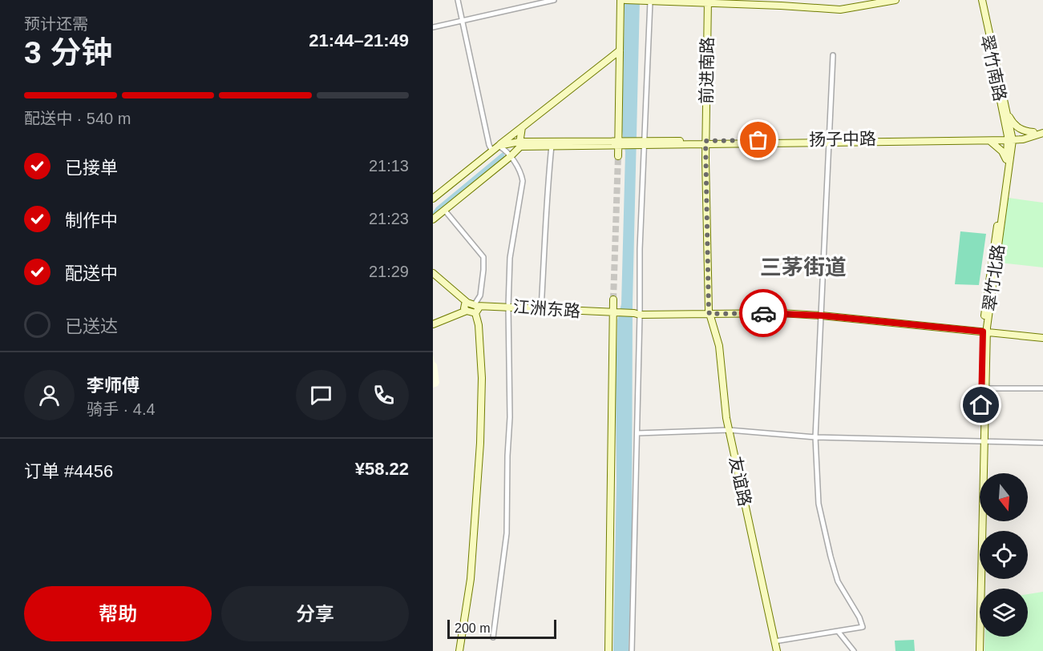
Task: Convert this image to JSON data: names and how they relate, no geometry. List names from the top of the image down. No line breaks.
{"streets":{"main road":["翠竹南路","前进南路","扬子中路","翠竹北路","江洲东路","友谊路"]},"crossings":[["翠竹南路","扬子中路"],["翠竹南路","翠竹北路"],["前进南路","扬子中路"],["前进南路","江洲东路"],["前进南路","友谊路"],["扬子中路","翠竹北路"],["翠竹北路","江洲东路"],["江洲东路","友谊路"]],"districts":["三茅街道"],"scale_bar":"200 m","north":"bottom","page":{"heading":["3 分钟","预计还需","21:44–21:49"],"panel":["李师傅","骑手 · 4.4","订单 #4456","¥58.22"],"bar":"配送中 · 540 m","list":[["已接单","21:13"],["制作中","21:23"],["配送中","21:29"],"已送达"],"buttons":["帮助","分享"],"scale":"200 m"}}
